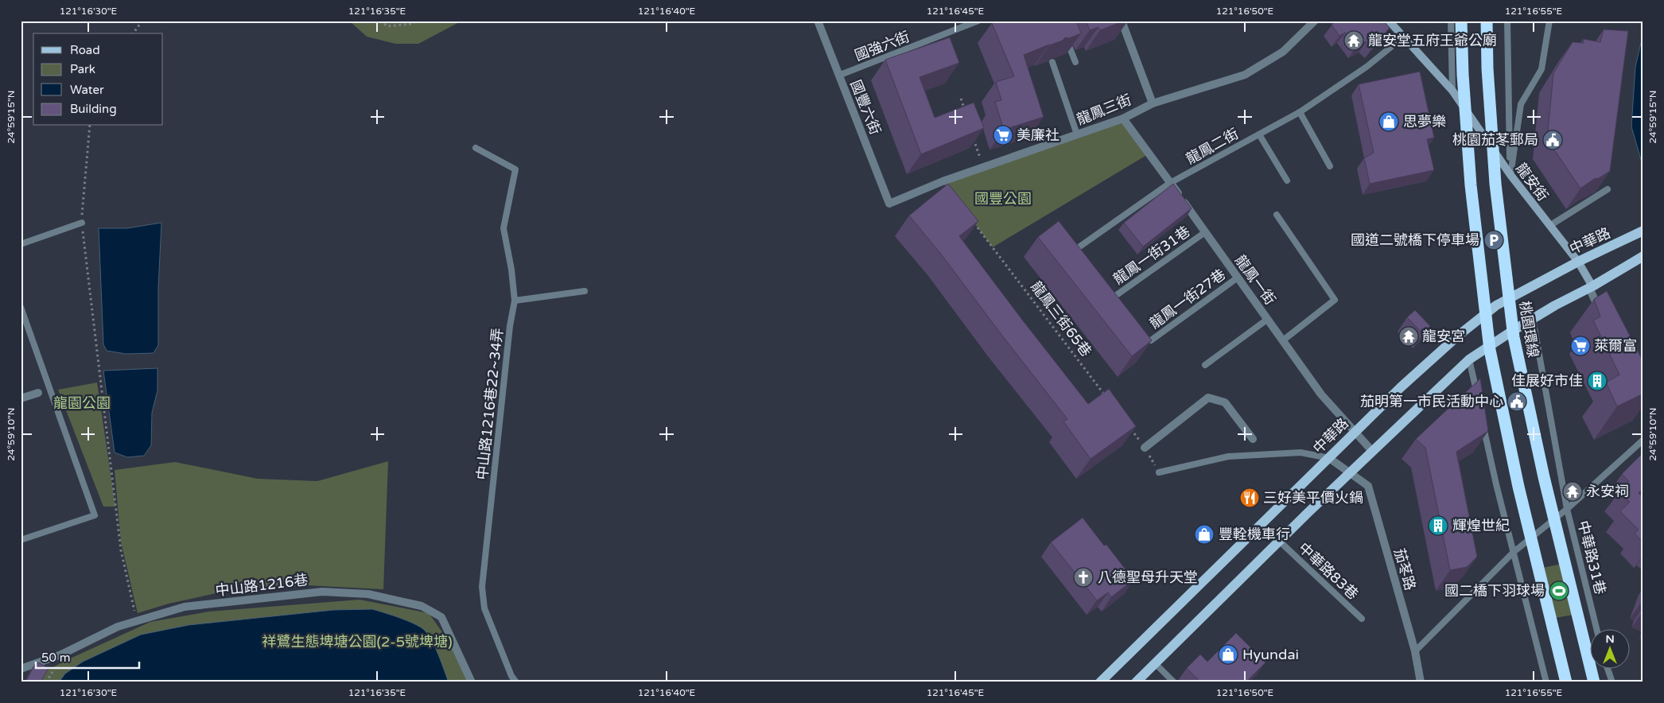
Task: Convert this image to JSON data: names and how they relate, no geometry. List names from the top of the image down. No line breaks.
{"streets":{"highway":["桃園環線"],"main road":["中華路"],"street":["國豐六街","龍鳳三街","龍安街","龍鳳一街","茄苳路","中山路1216巷"],"lane":["國強六街","龍鳳二街","龍鳳一街31巷","龍鳳一街27巷","中山路1216巷22~34弄","中華路31巷","中華路83巷"],"path":["龍鳳三街65巷"]},"crossings":[["國強六街","國豐六街"],["國豐六街","龍鳳三街"],["龍鳳三街","龍鳳一街"],["龍鳳二街","龍安街"],["龍鳳二街","龍鳳一街"],["龍安街","中華路"],["中華路","龍鳳一街"],["中華路","茄苳路"],["龍鳳一街31巷","龍鳳一街"],["龍鳳一街","龍鳳一街27巷"]],"parks":["國豐公園","龍園公園","祥鷺生態埤塘公園(2-5號埤塘)"],"places":{"temple":["龍安堂五府王爺公廟","龍安宮","永安祠"],"shop":["思夢樂","豐輇機車行","Hyundai"],"supermarket":["美廉社","萊爾富"],"public building":["桃園茄苳郵局","茄明第一市民活動中心"],"parking":["國道二號橋下停車場"],"building":["佳展好市佳","輝煌世紀"],"restaurant":["三好美平價火鍋"],"church":["八德聖母升天堂"],"sports":["國二橋下羽球場"]},"legend":["Road","Park","Water","Building"],"scale_bar":"50 m","north":"top","coordinates":["121°16'30\"E","121°16'35\"E","121°16'40\"E","121°16'45\"E","121°16'50\"E","121°16'55\"E","24°59'15\"N","24°59'10\"N"]}
